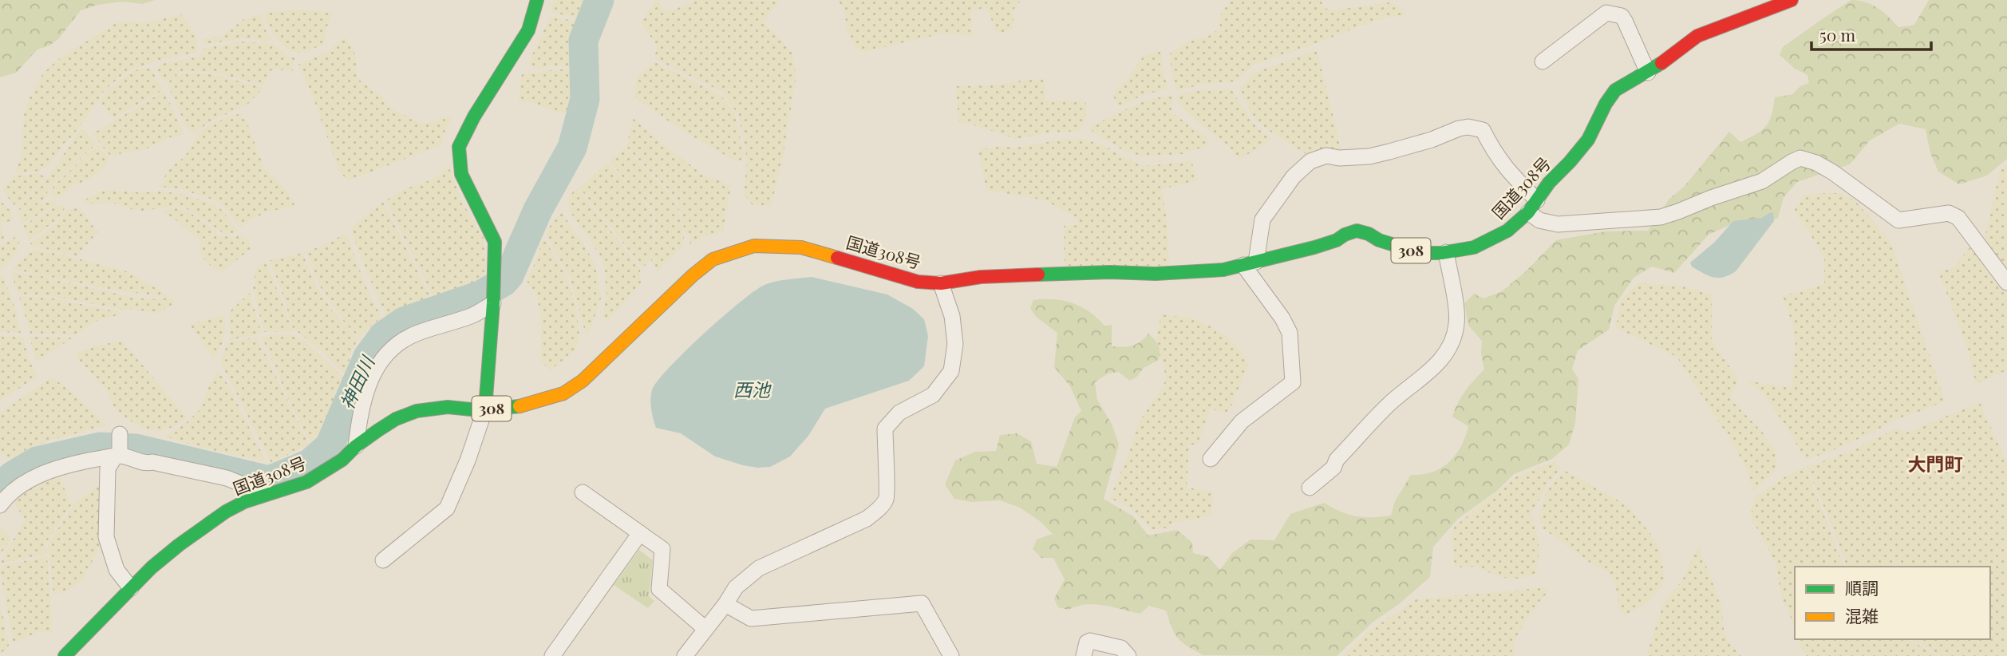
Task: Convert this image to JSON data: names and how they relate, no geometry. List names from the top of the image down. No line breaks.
{"streets":{"main road":["国道308号","308"]},"districts":["大門町"],"water":["神田川","西池"],"legend":["順調","混雑"],"scale_bar":"50 m"}
